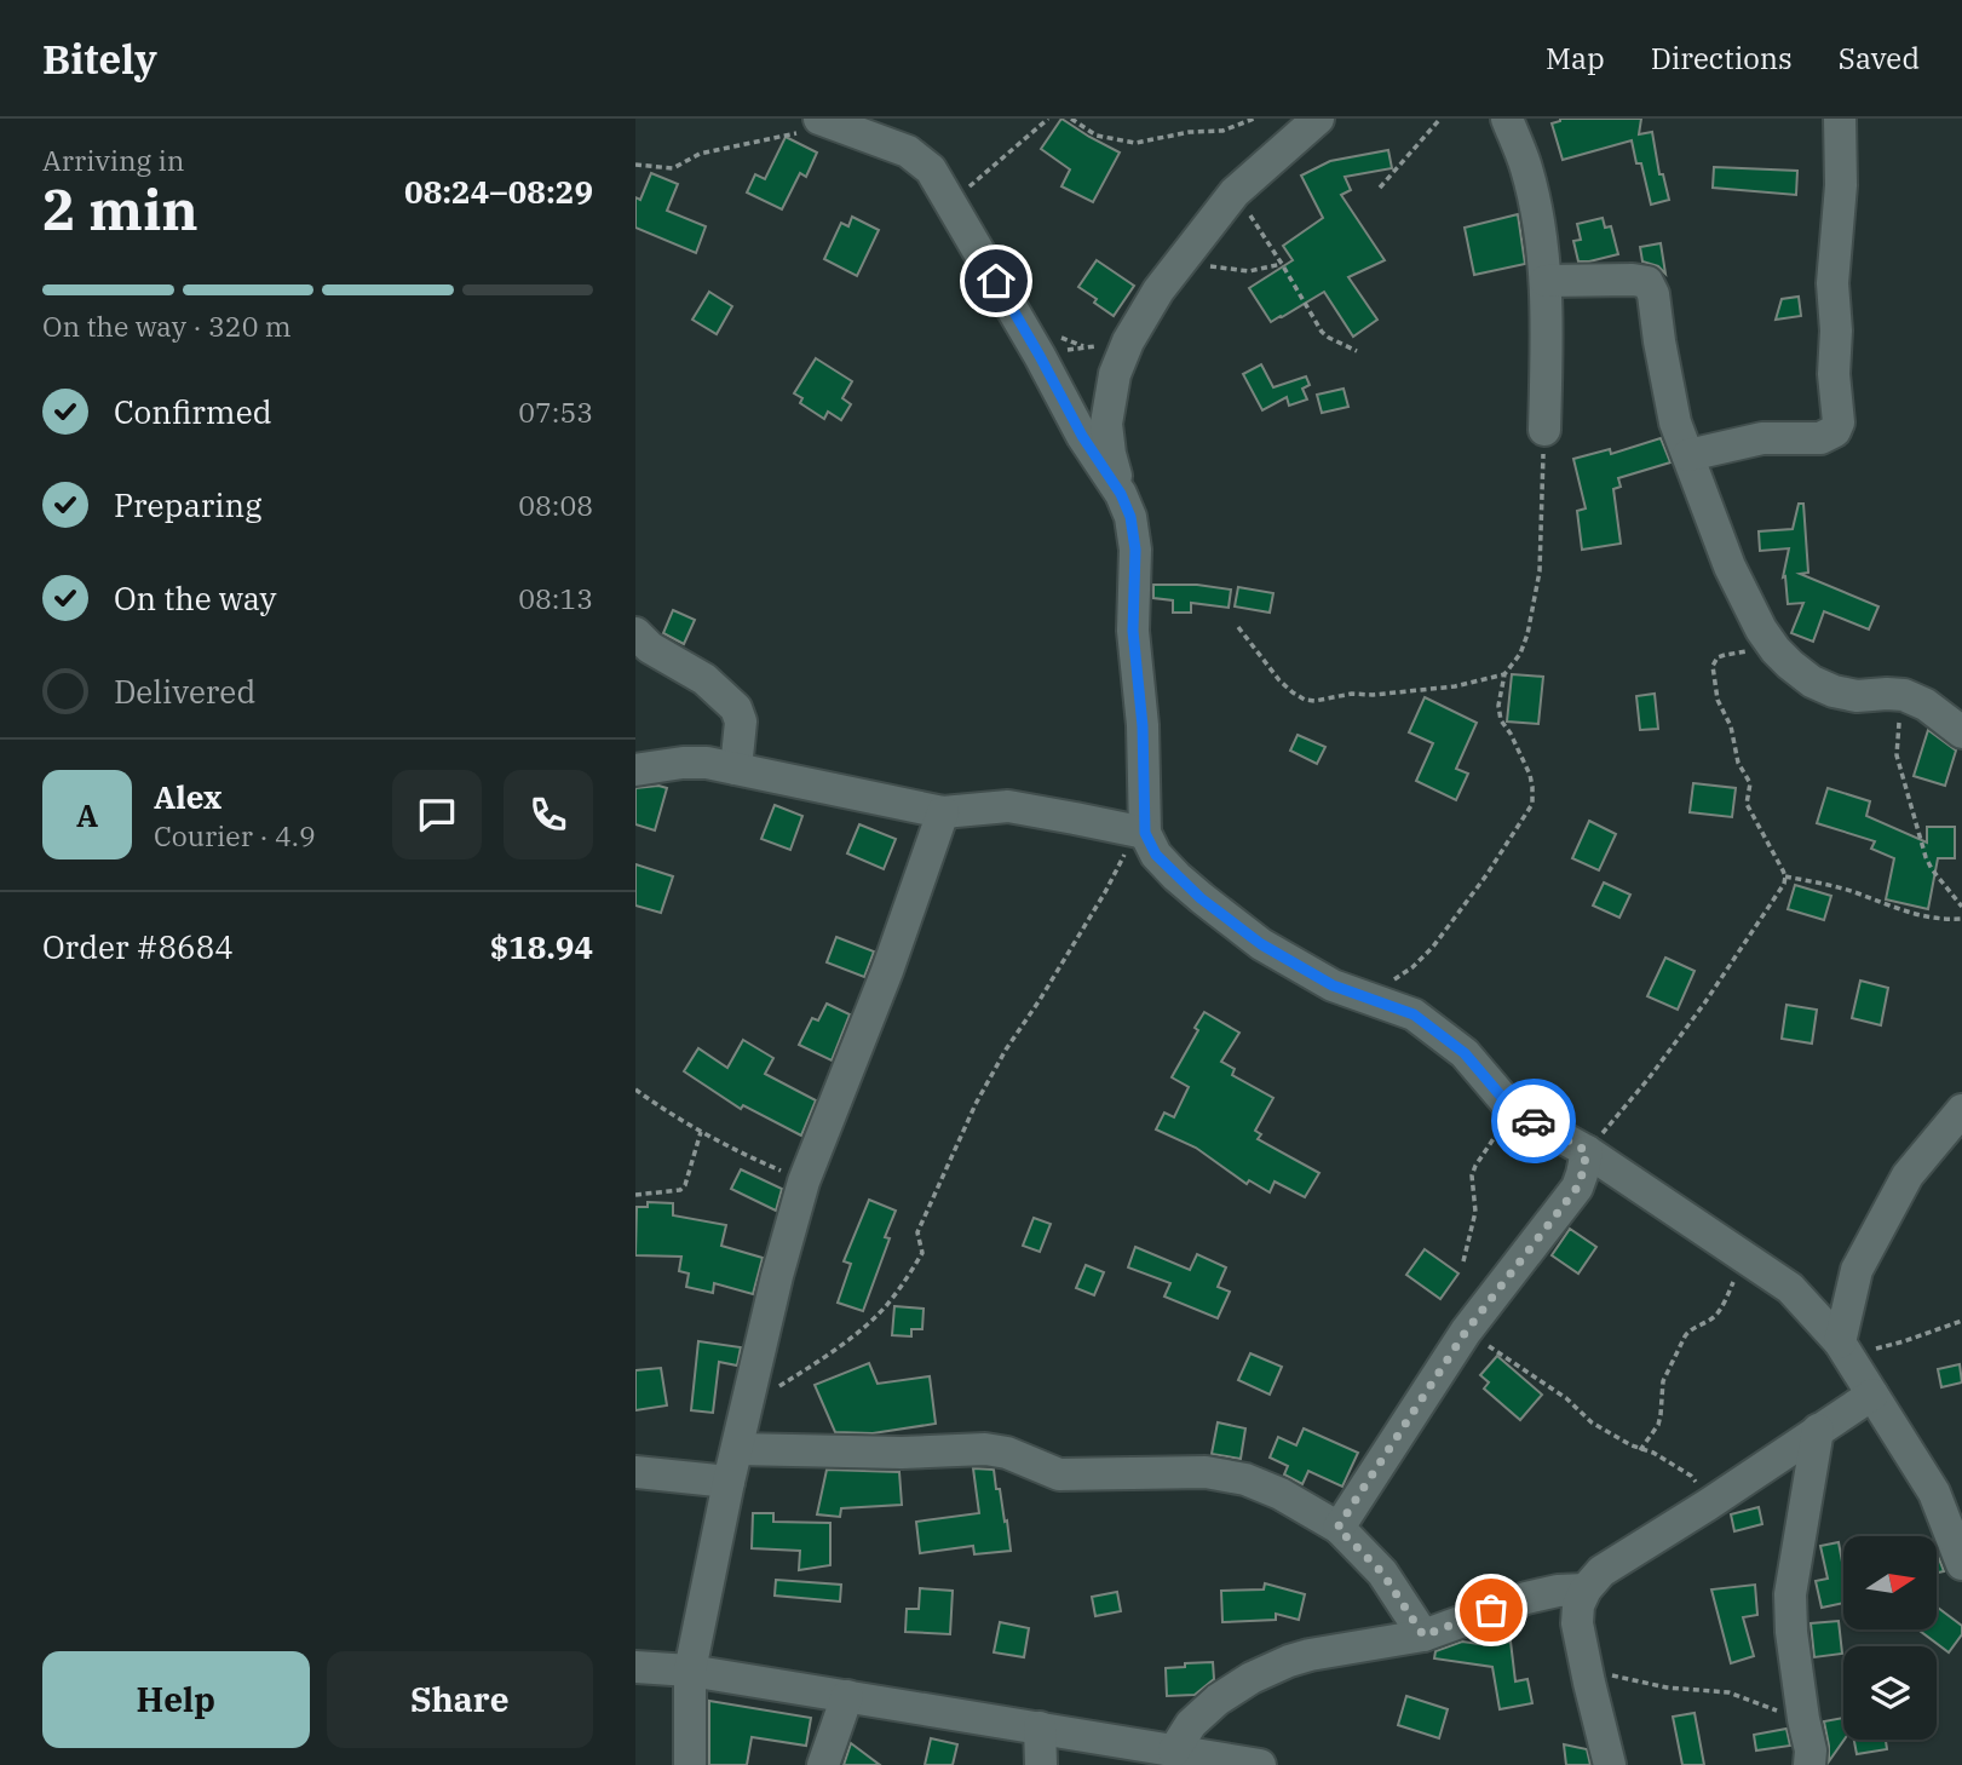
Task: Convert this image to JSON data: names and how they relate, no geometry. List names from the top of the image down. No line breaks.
{"north":"right","page":{"header":"Bitely","nav":["Map","Directions","Saved"],"heading":["2 min","Arriving in","08:24–08:29"],"panel":["Alex","Courier · 4.9","Order #8684","$18.94"],"bar":"On the way · 320 m","list":[["Confirmed","07:53"],["Preparing","08:08"],["On the way","08:13"],"Delivered"],"round":"A","buttons":["Help","Share"]}}
